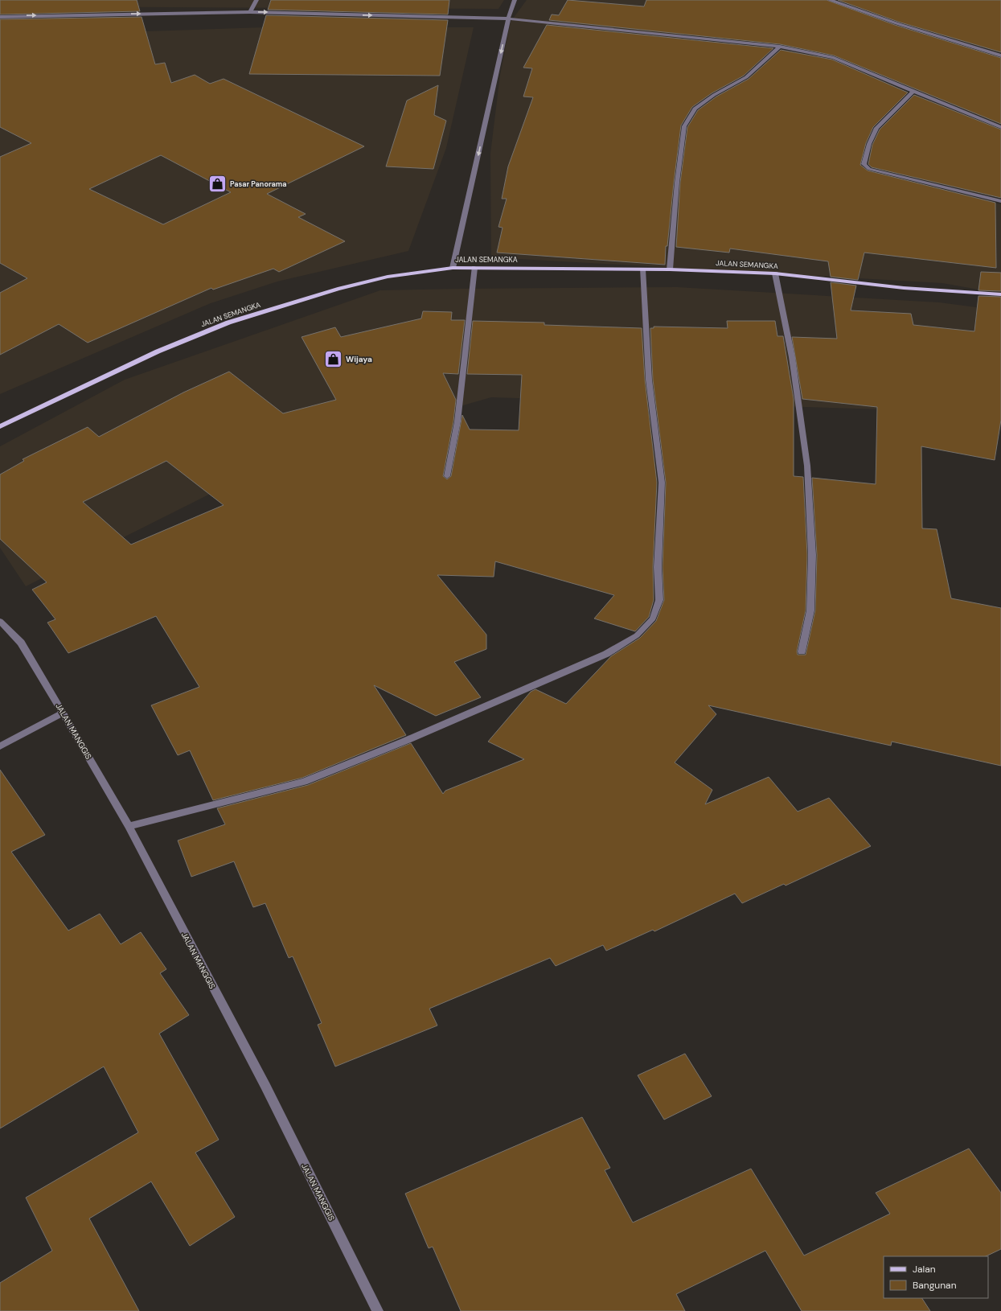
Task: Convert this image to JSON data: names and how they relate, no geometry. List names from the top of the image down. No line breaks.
{"streets":{"main road":["JALAN SEMANGKA"],"street":["JALAN MANGGIS"]},"places":{"shop":["Pasar Panorama","Wijaya"]},"legend":["Jalan","Bangunan"]}
